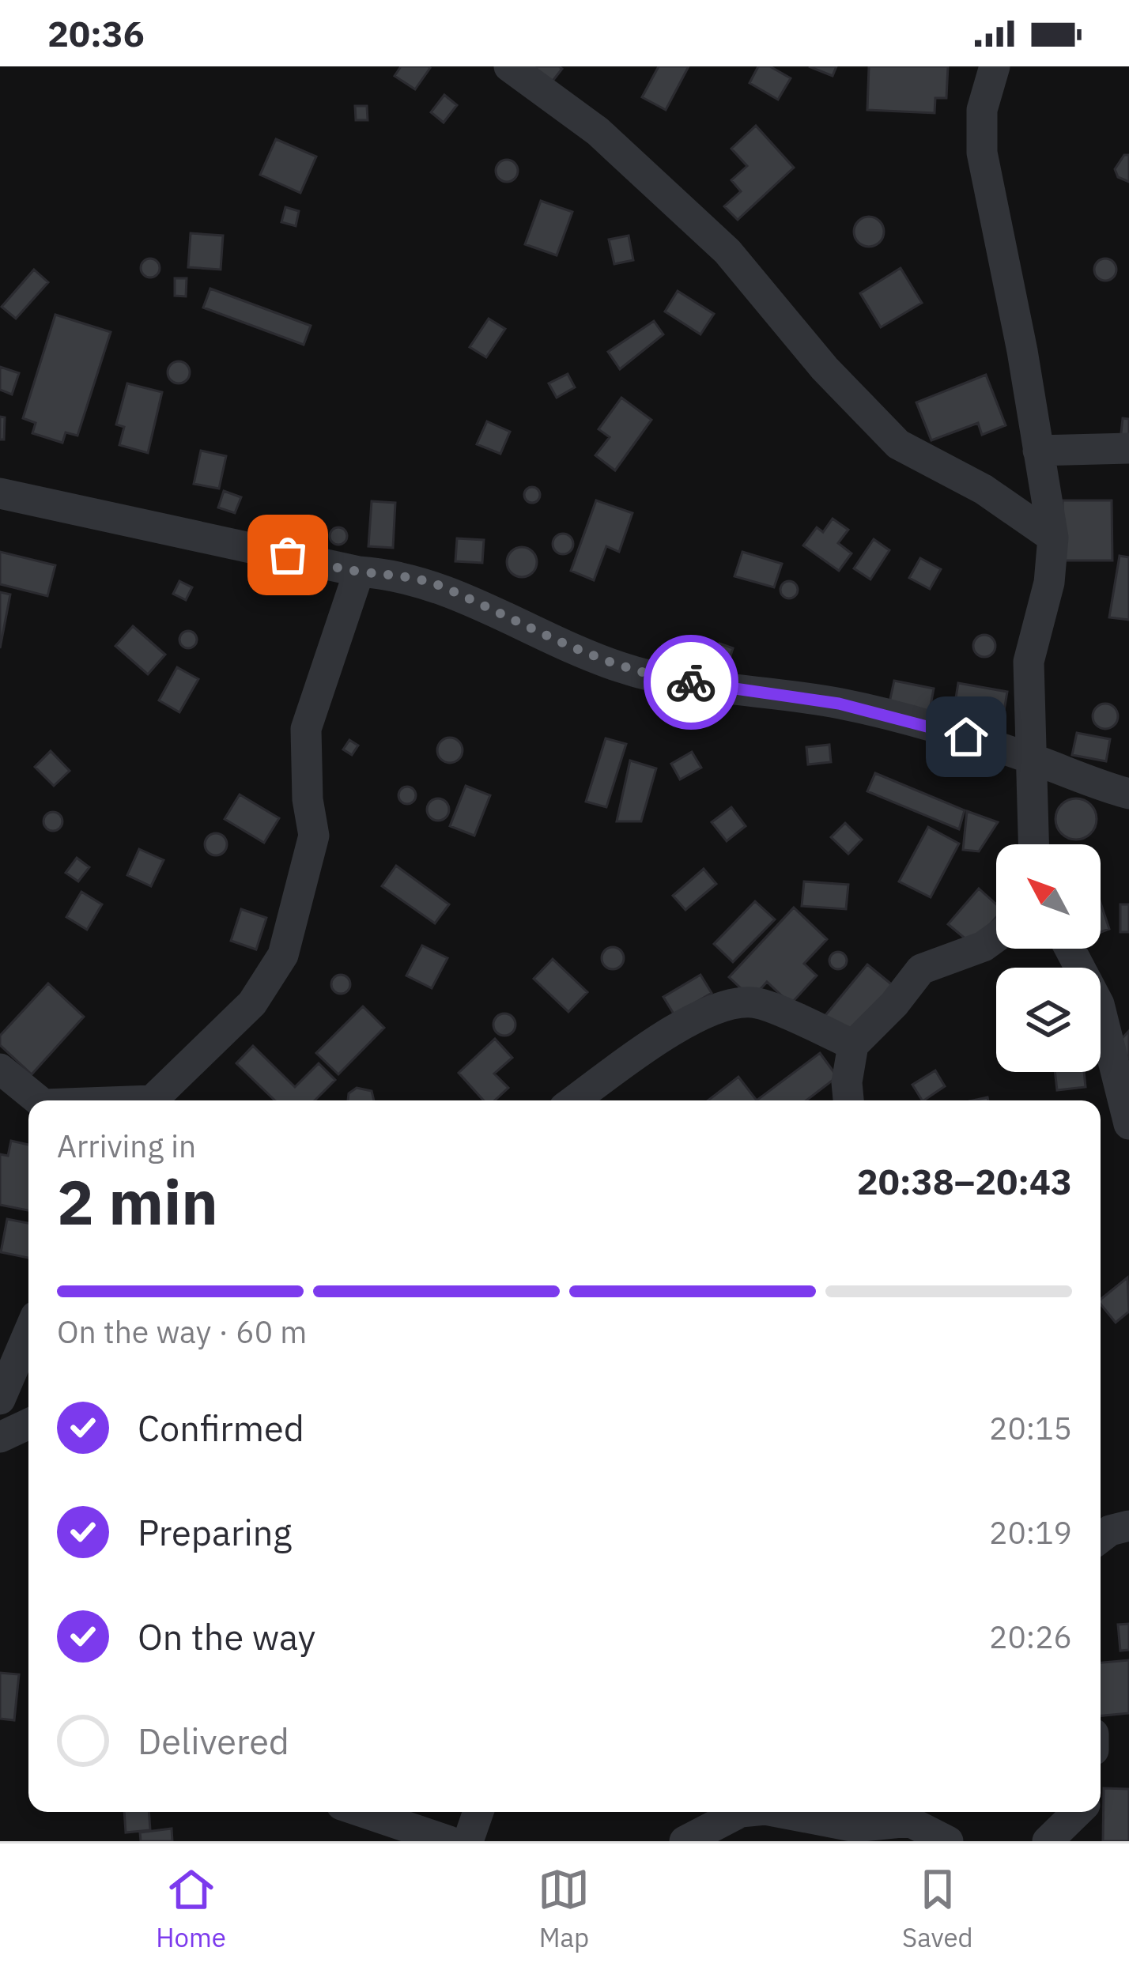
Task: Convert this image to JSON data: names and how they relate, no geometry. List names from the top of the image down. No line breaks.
{"north":"top left","page":{"status":"20:36","heading":["2 min","Arriving in","20:38–20:43"],"bar":"On the way · 60 m","list":[["Confirmed","20:15"],["Preparing","20:19"],["On the way","20:26"],"Delivered"],"tabs":["Home","Map","Saved"]}}
